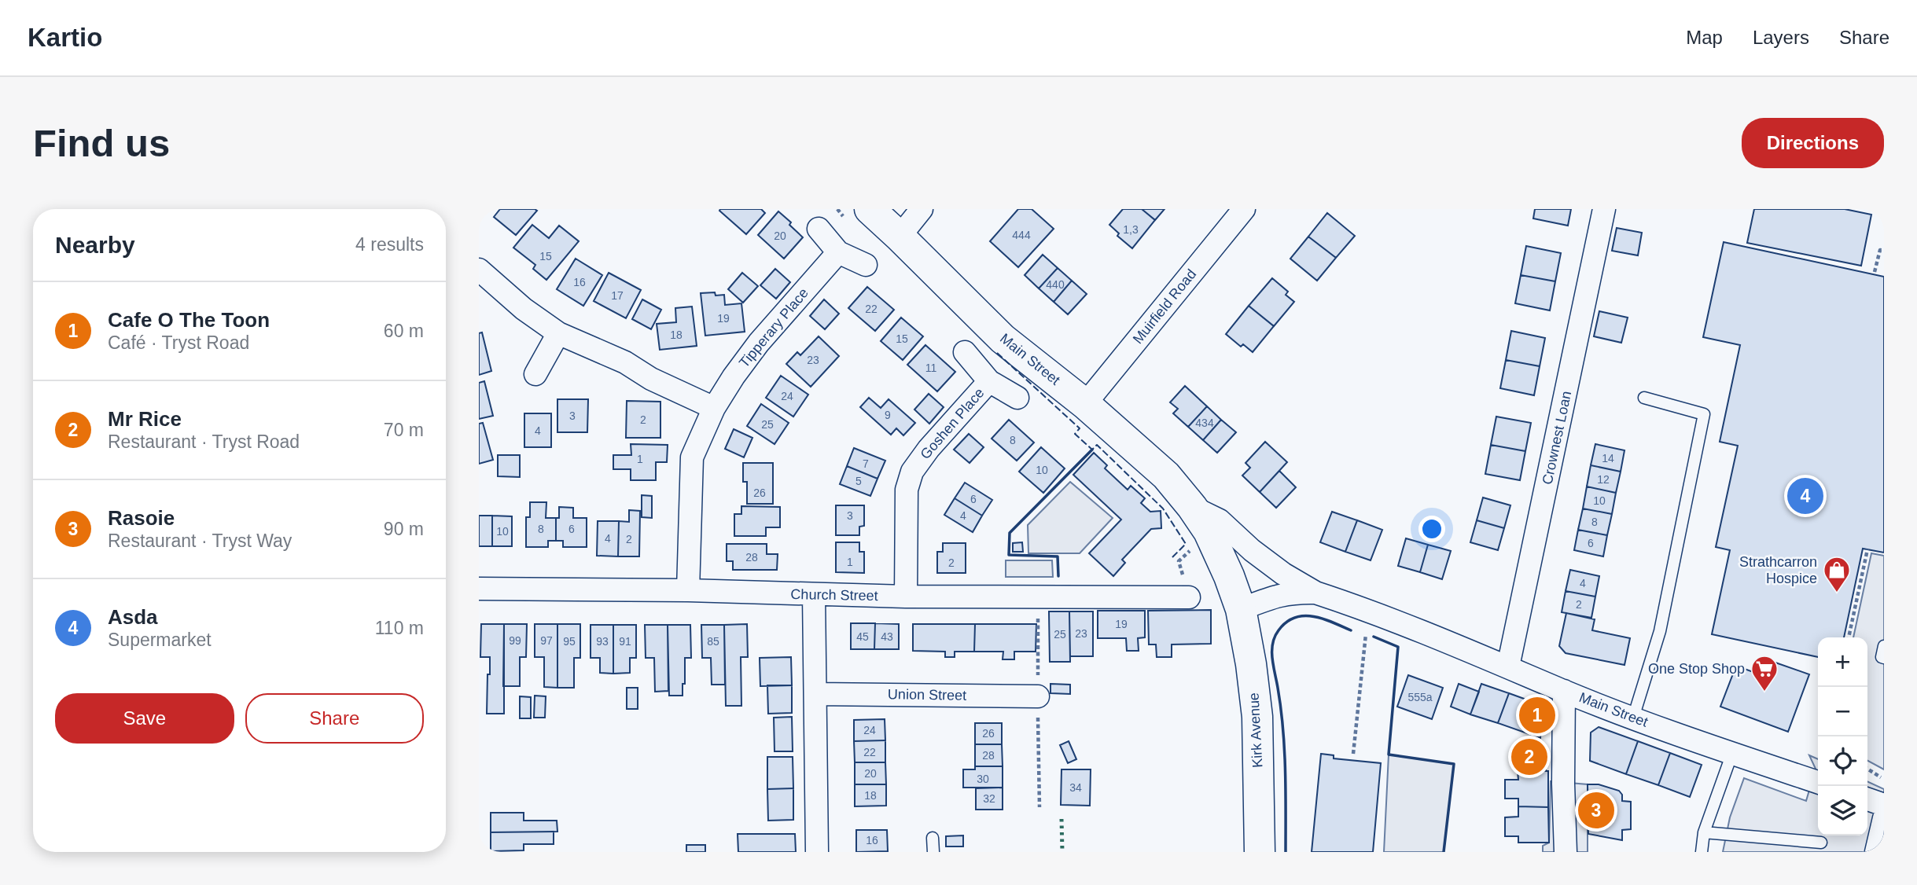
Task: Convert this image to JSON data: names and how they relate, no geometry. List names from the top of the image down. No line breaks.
{"streets":{"street":["Muirfield Road","Tipperary Place","Main Street","Goshen Place","Crownest Loan","Church Street","Union Street","Kirk Avenue"]},"crossings":[["Muirfield Road","Main Street"],["Tipperary Place","Church Street"],["Main Street","Crownest Loan"],["Main Street","Kirk Avenue"],["Goshen Place","Church Street"]],"places":{"shop":["Strathcarron Hospice"],"supermarket":["One Stop Shop"]},"house_numbers":["1,3","444","20","15","16","440","17","22","19","18","15","23","11","24","9","3","2","434","25","4","8","14","1","7","10","12","5","26","6","10","3","4","8","8","6","10","4","2","6","28","1","2","4","2","19","23","25","45","43","99","97","95","93","91","85","555a","24","26","22","28","20","30","34","18","32","16"],"page":{"header":"Kartio","nav":["Map","Layers","Share"],"buttons":["Directions",["Save","Share"]],"title":"Find us","heading":["Nearby","4 results"],"list":[{"mark":"1","name":"Cafe O The Toon","note":"Café · Tryst Road","value":"60 m"},{"mark":"2","name":"Mr Rice","note":"Restaurant · Tryst Road","value":"70 m"},{"mark":"3","name":"Rasoie","note":"Restaurant · Tryst Way","value":"90 m"},{"mark":"4","name":"Asda","note":"Supermarket","value":"110 m"}],"pins":["4","1","2","3"],"map_buttons":["+","−"]}}
